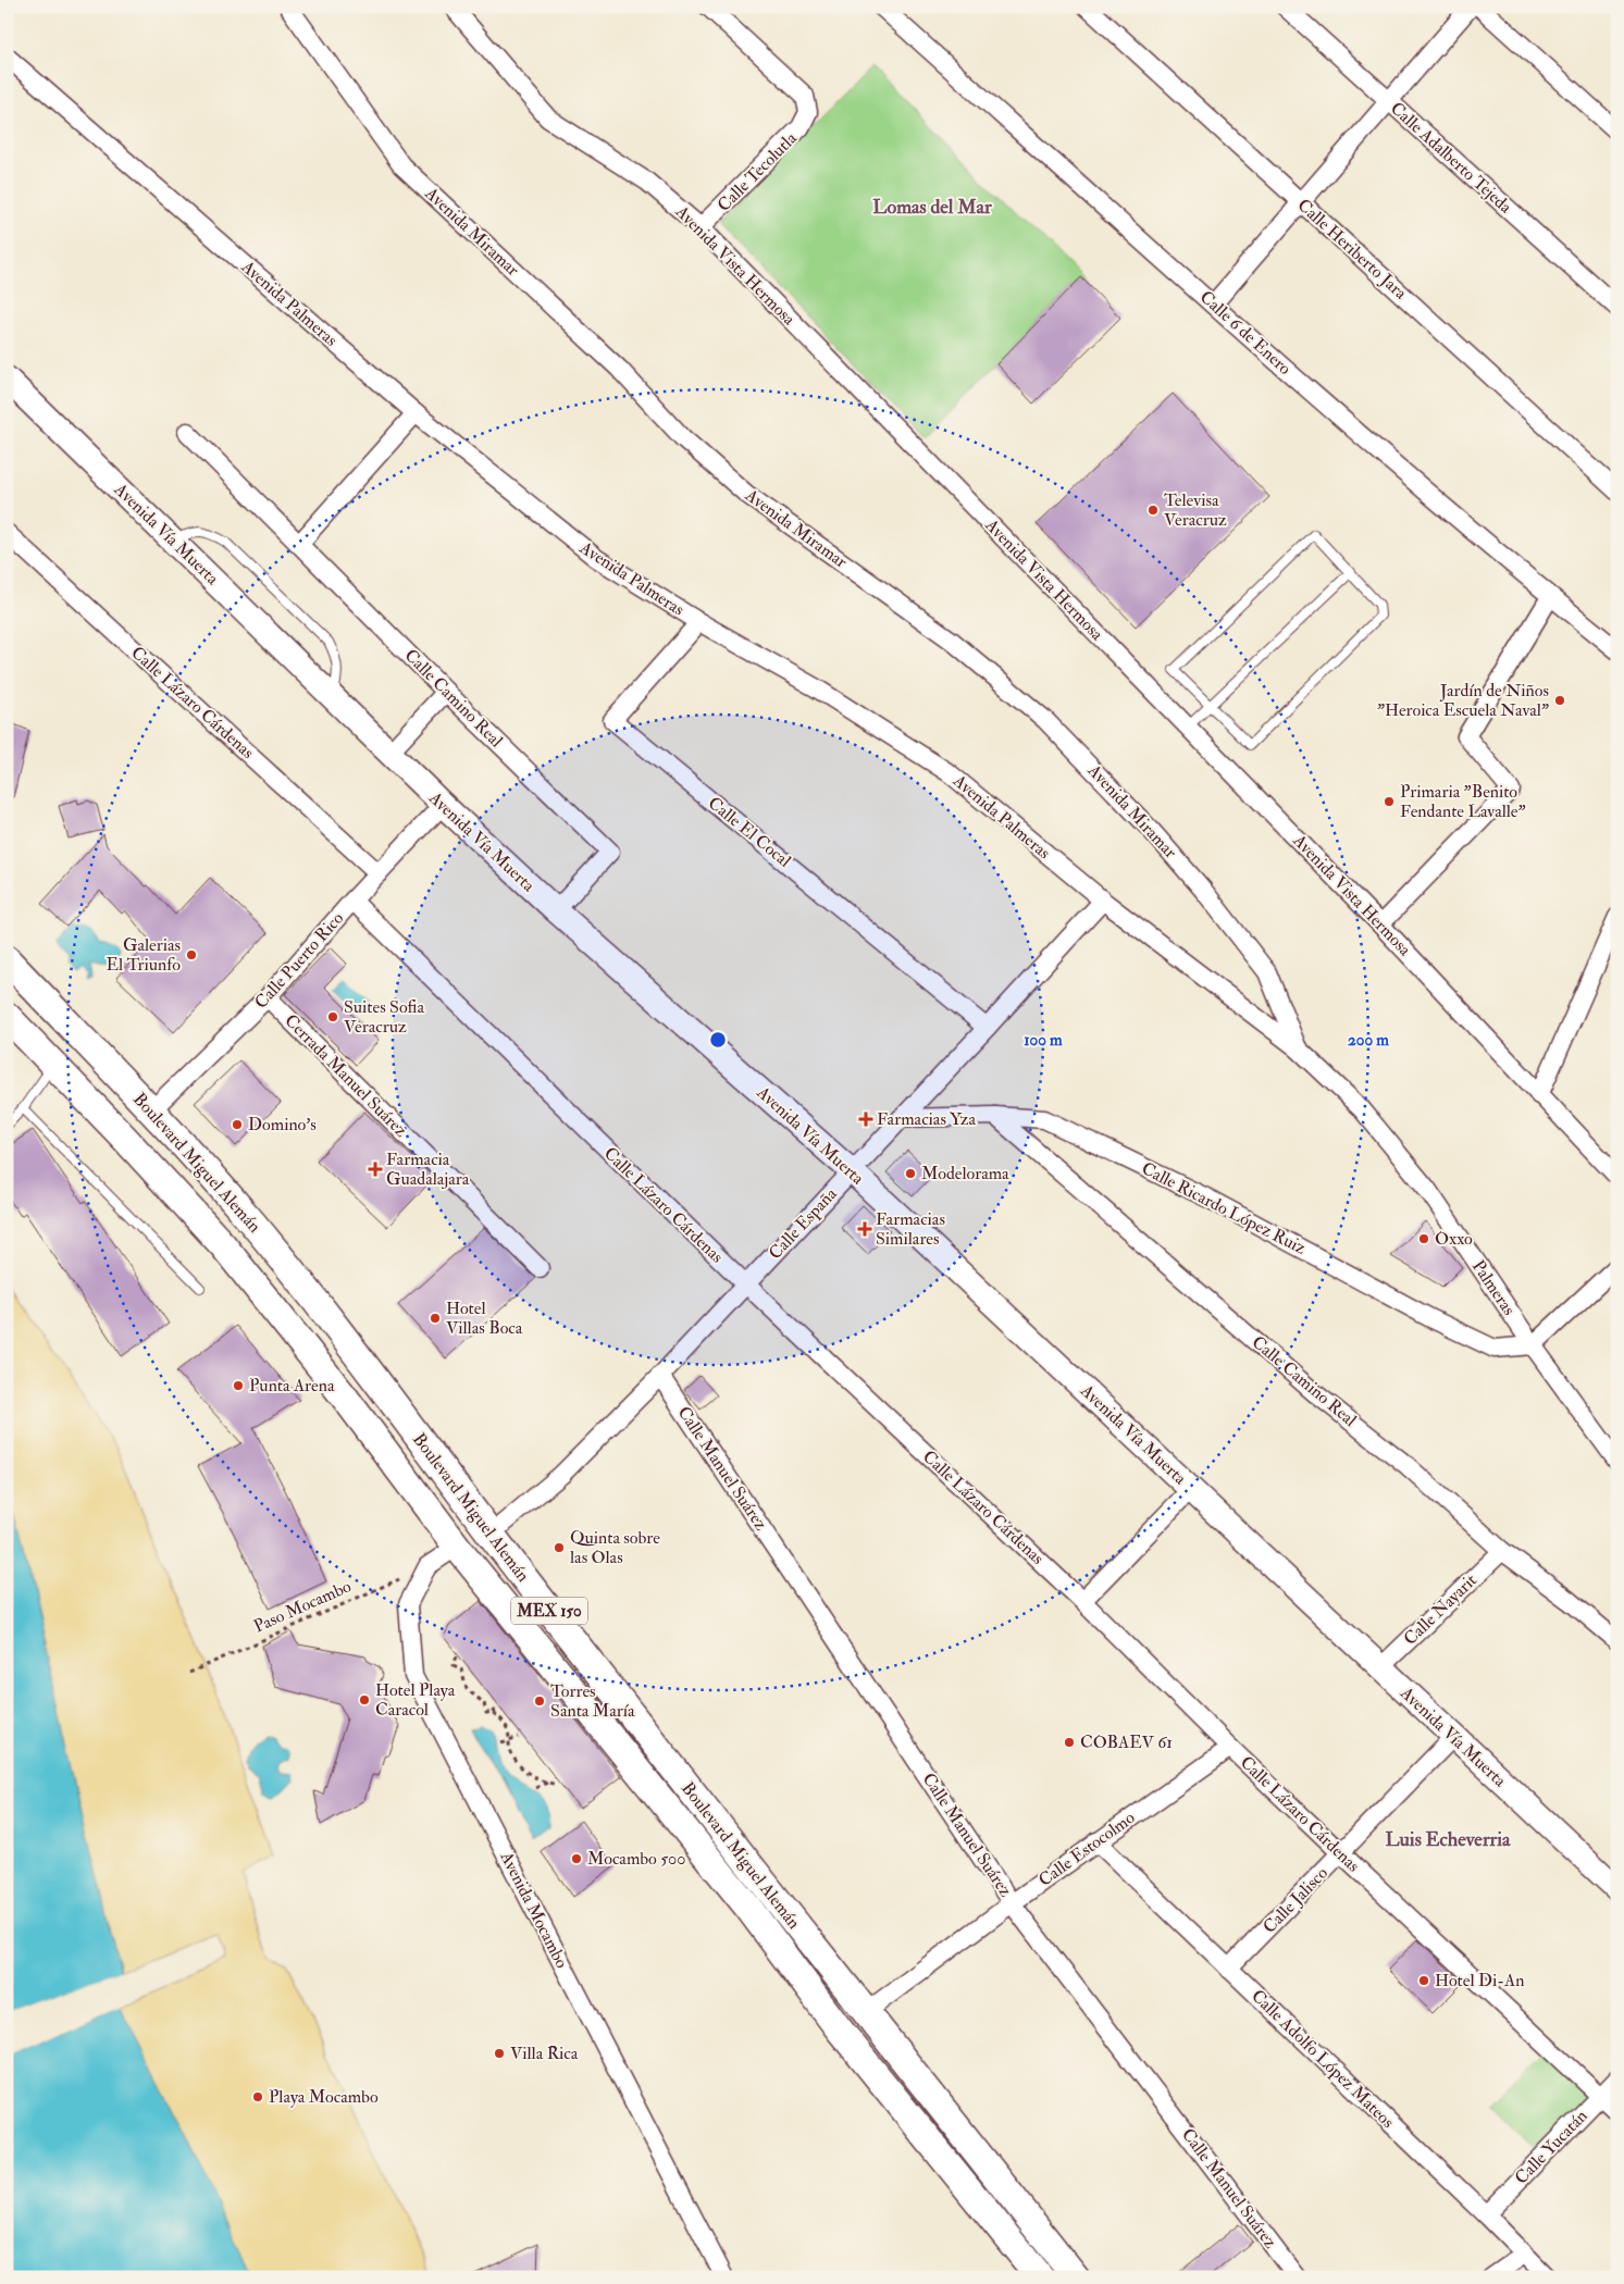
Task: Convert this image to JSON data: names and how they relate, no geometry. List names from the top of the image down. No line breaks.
{"streets":{"main road":["Boulevard Miguel Alemán","MEX 150"],"street":["Calle Adalberto Tejeda","Calle Tecolutla","Avenida Miramar","Calle Heriberto Jara","Avenida Vista Hermosa","Avenida Palmeras","Calle 6 de Enero","Avenida Vía Muerta","Calle Camino Real","Calle Lázaro Cárdenas","Calle El Cocal","Calle Puerto Rico","Cerrada Manuel Suárez","Calle Ricardo López Ruiz","Calle España","Palmeras","Calle Manuel Suárez","Calle Nayarit","Calle Estocolmo","Calle Jalisco","Avenida Mocambo","Calle Adolfo López Mateos","Calle Yucatán"],"path":["Paso Mocambo"]},"crossings":[["Calle Tecolutla","Avenida Vista Hermosa"],["Avenida Miramar","Avenida Palmeras"],["Avenida Miramar","Palmeras"],["Avenida Palmeras","Calle El Cocal"],["Avenida Palmeras","Calle España"],["Avenida Palmeras","Palmeras"],["Avenida Vía Muerta","Calle Camino Real"],["Avenida Vía Muerta","Calle Puerto Rico"],["Avenida Vía Muerta","Calle España"],["Avenida Vía Muerta","Calle Nayarit"],["Avenida Vía Muerta","Calle Jalisco"],["Calle Camino Real","Calle Ricardo López Ruiz"],["Calle Camino Real","Calle Nayarit"],["Calle Lázaro Cárdenas","Calle Puerto Rico"],["Calle Lázaro Cárdenas","Calle España"],["Calle Lázaro Cárdenas","Calle Estocolmo"],["Calle Lázaro Cárdenas","Calle Jalisco"],["Calle Lázaro Cárdenas","Calle Yucatán"],["Calle El Cocal","Calle España"],["Calle Puerto Rico","Cerrada Manuel Suárez"],["Calle Puerto Rico","Boulevard Miguel Alemán"],["Boulevard Miguel Alemán","Calle España"],["Boulevard Miguel Alemán","Calle Estocolmo"],["Boulevard Miguel Alemán","Avenida Mocambo"],["Calle Ricardo López Ruiz","Calle España"],["Calle Ricardo López Ruiz","Palmeras"],["Calle España","Calle Manuel Suárez"],["Calle Manuel Suárez","Calle Estocolmo"],["Paso Mocambo","Avenida Mocambo"],["Calle Estocolmo","Calle Adolfo López Mateos"],["Calle Jalisco","Calle Adolfo López Mateos"],["Calle Adolfo López Mateos","Calle Yucatán"]],"districts":["Lomas del Mar","Luis Echeverria"],"places":{"other":["Televisa Veracruz","Jardín de Niños \"Heroica Escuela Naval\"","Primaria \"Benito Fendante Lavalle\"","Galerias El Triunfo","Suites Sofia Veracruz","Domino's","Modelorama","Oxxo","Hotel Villas Boca","Punta Arena","Quinta sobre las Olas","Hotel Playa Caracol","Torres Santa María","COBAEV 61","Mocambo 500","Hotel Di-An","Villa Rica","Playa Mocambo"],"health":["Farmacias Yza","Farmacia Guadalajara","Farmacias Similares"]},"rings":["100 m","200 m"]}
